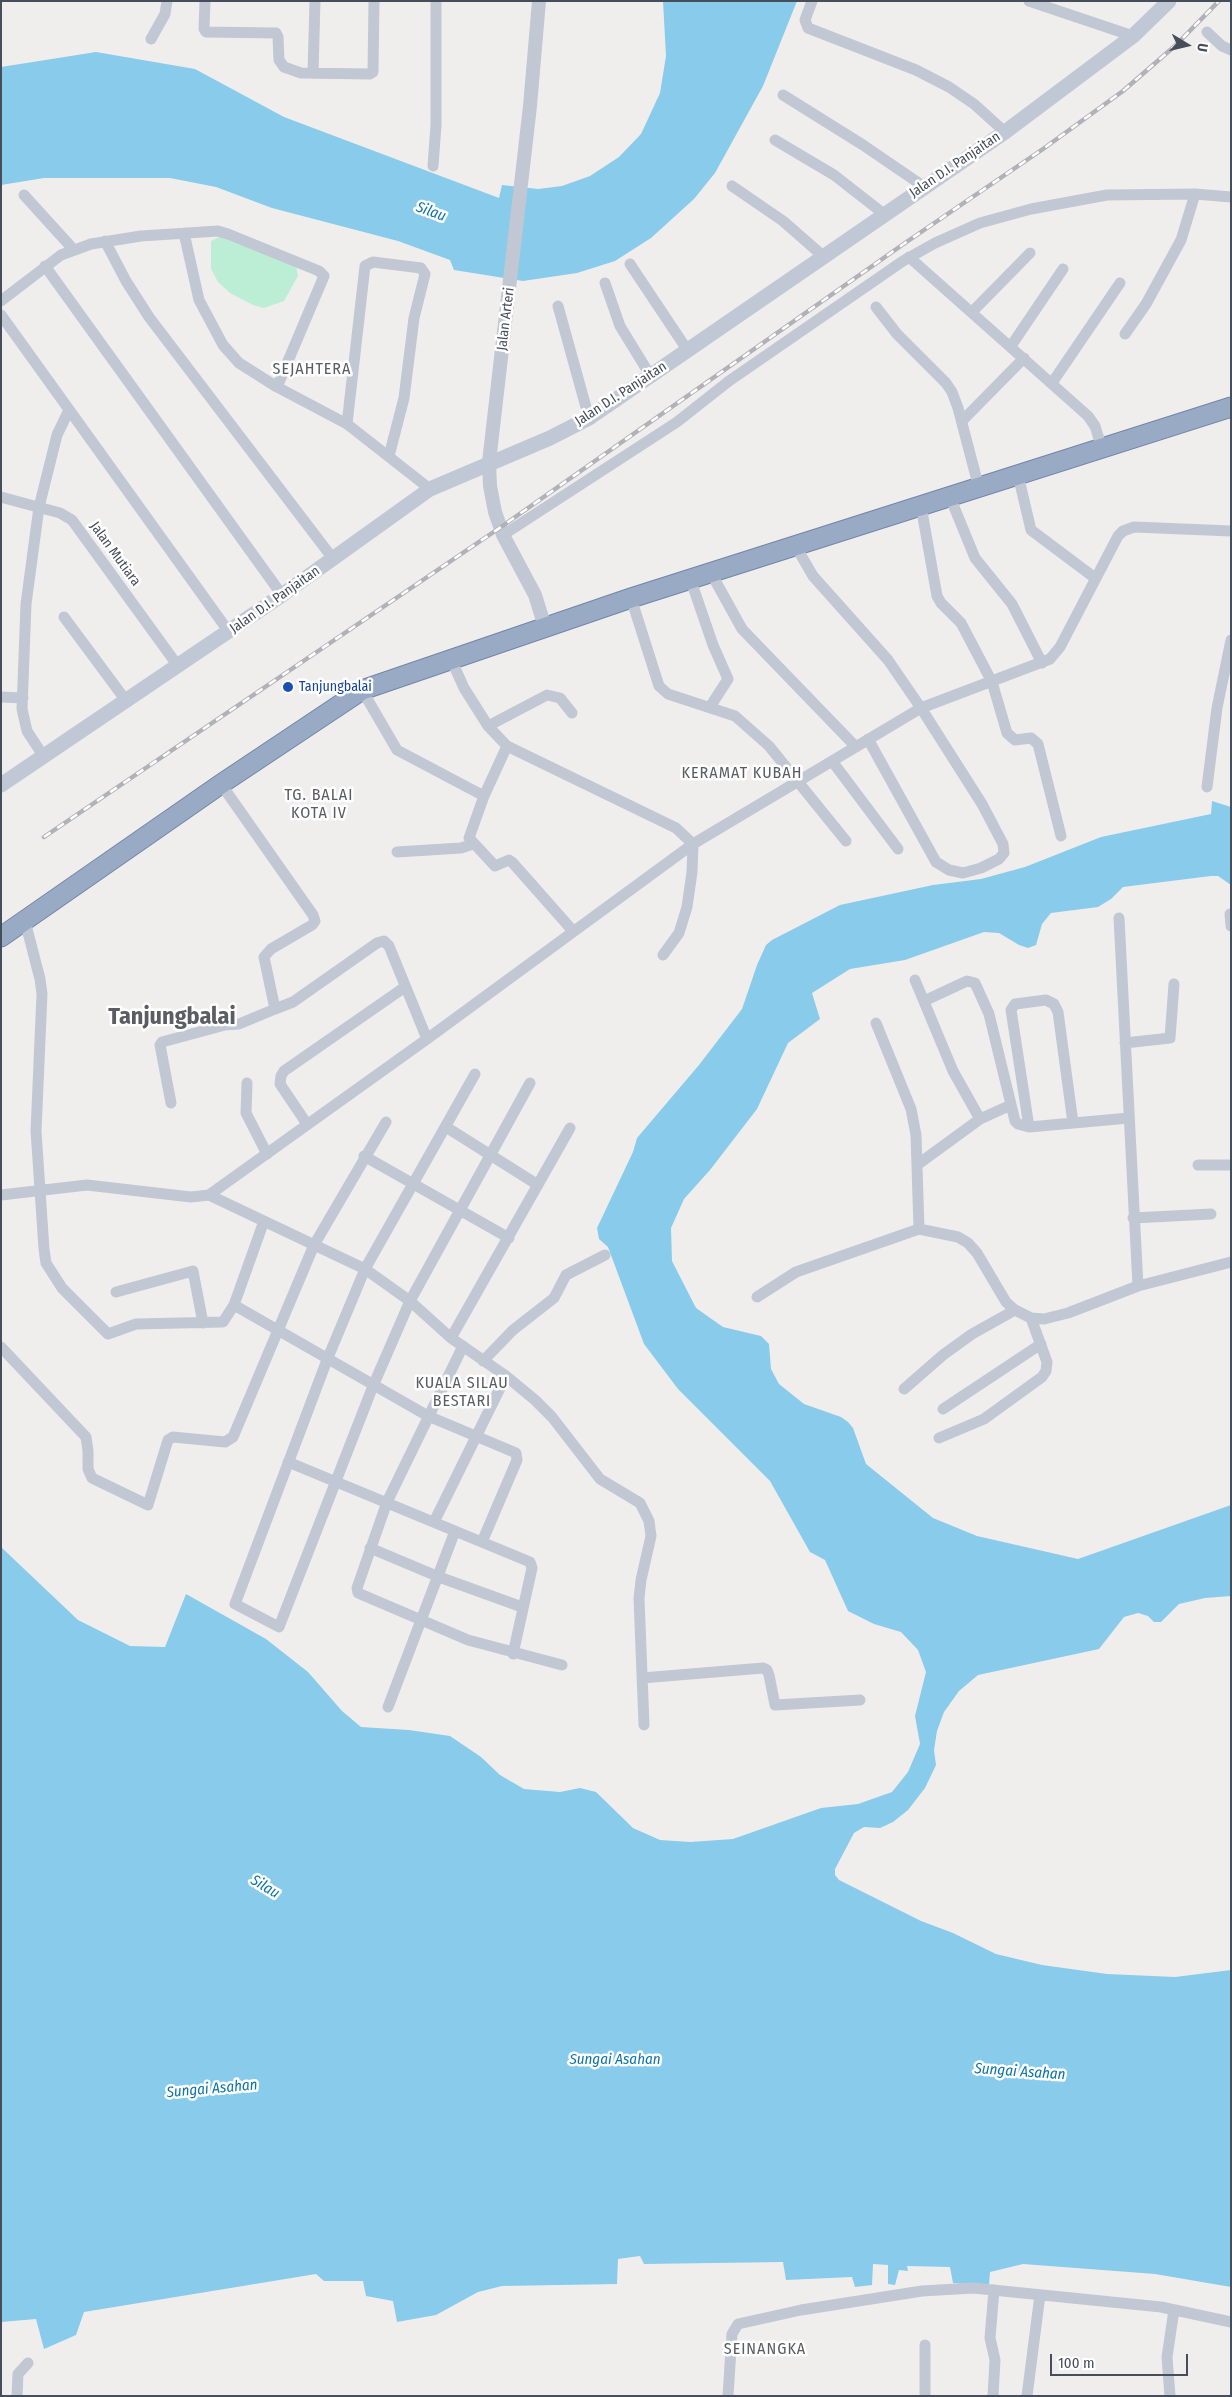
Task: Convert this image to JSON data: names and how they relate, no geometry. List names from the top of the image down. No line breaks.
{"streets":{"main road":["Jalan D.I. Panjaitan"],"street":["Jalan Arteri","Jalan Mutiara"]},"crossings":[["Jalan D.I. Panjaitan","Jalan Arteri"],["Jalan D.I. Panjaitan","Jalan Mutiara"]],"districts":["SEJAHTERA","KERAMAT KUBAH","TG. BALAI KOTA IV","Tanjungbalai","KUALA SILAU BESTARI","SEINANGKA"],"water":["Silau","Sungai Asahan"],"places":["Tanjungbalai"],"scale_bar":"100 m","north":"right"}
